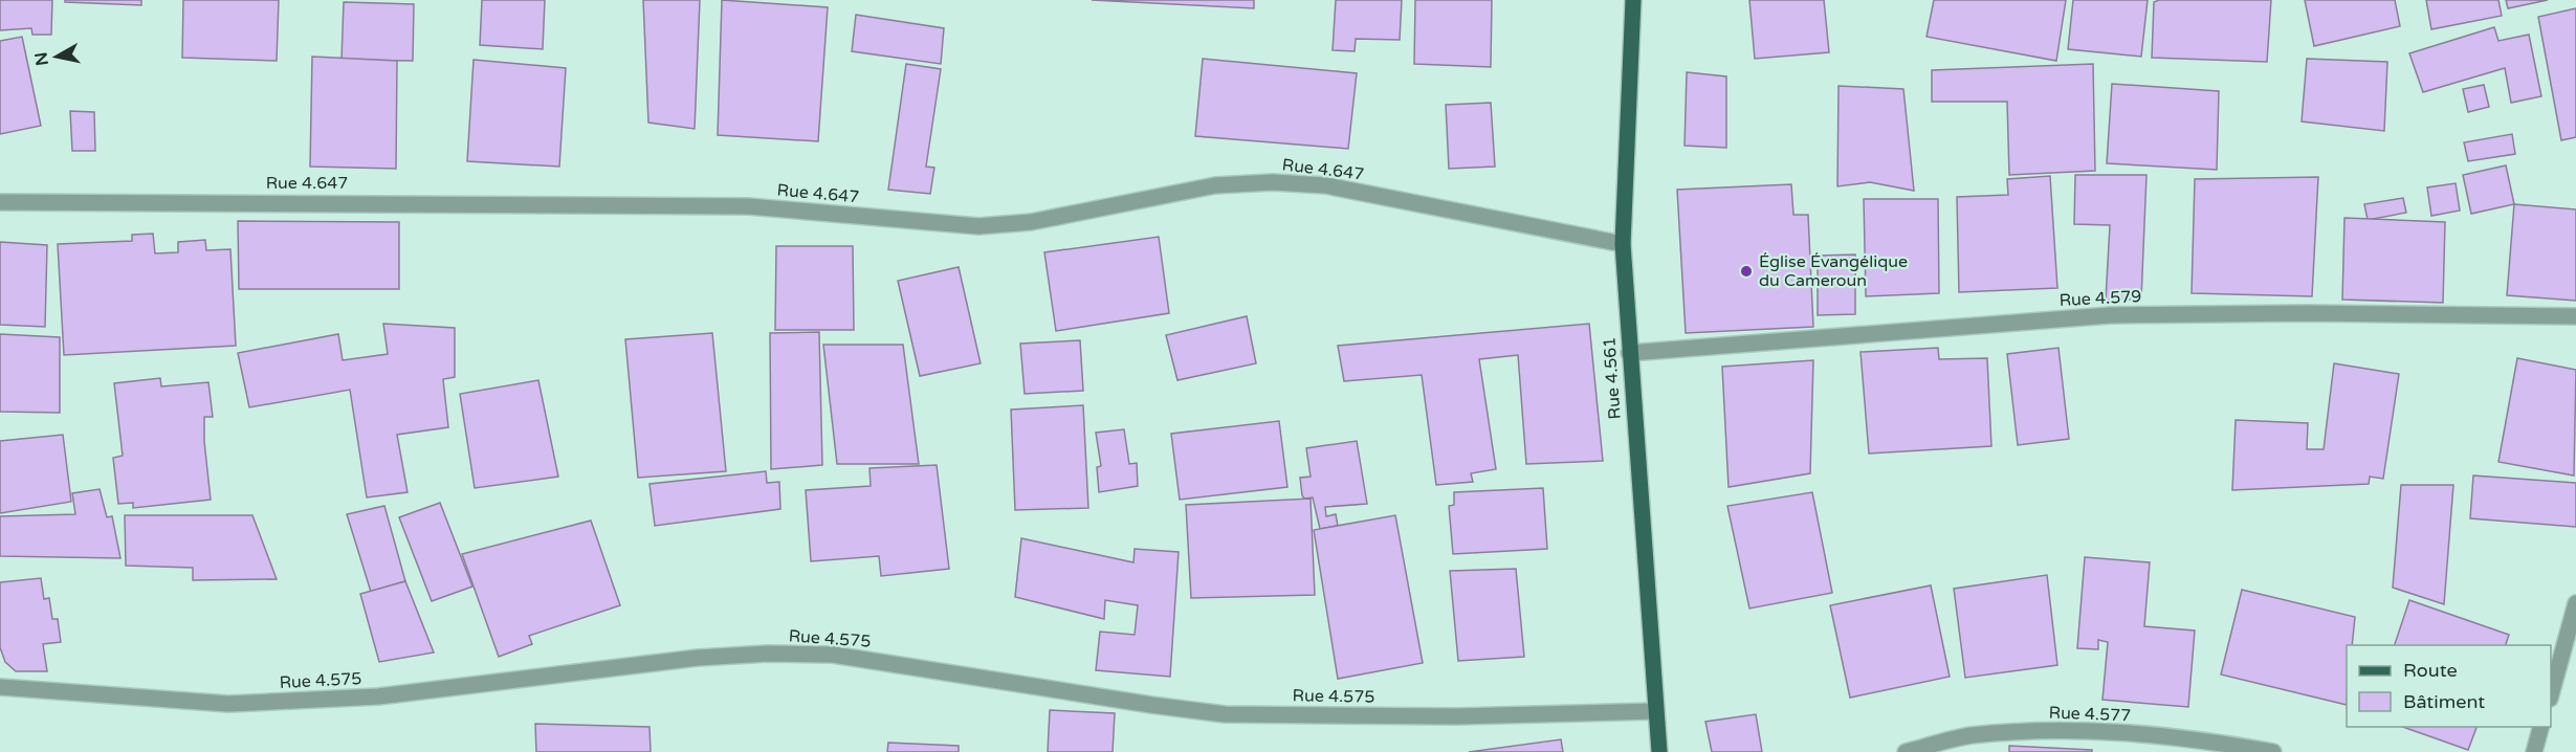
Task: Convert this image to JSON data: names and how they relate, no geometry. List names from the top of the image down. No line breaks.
{"streets":{"main road":["Rue 4.561"],"street":["Rue 4.647","Rue 4.579","Rue 4.575","Rue 4.577"]},"crossings":[["Rue 4.647","Rue 4.561"],["Rue 4.579","Rue 4.561"],["Rue 4.561","Rue 4.575"]],"places":["Église Évangélique du Cameroun"],"legend":["Route","Bâtiment"],"north":"left"}
